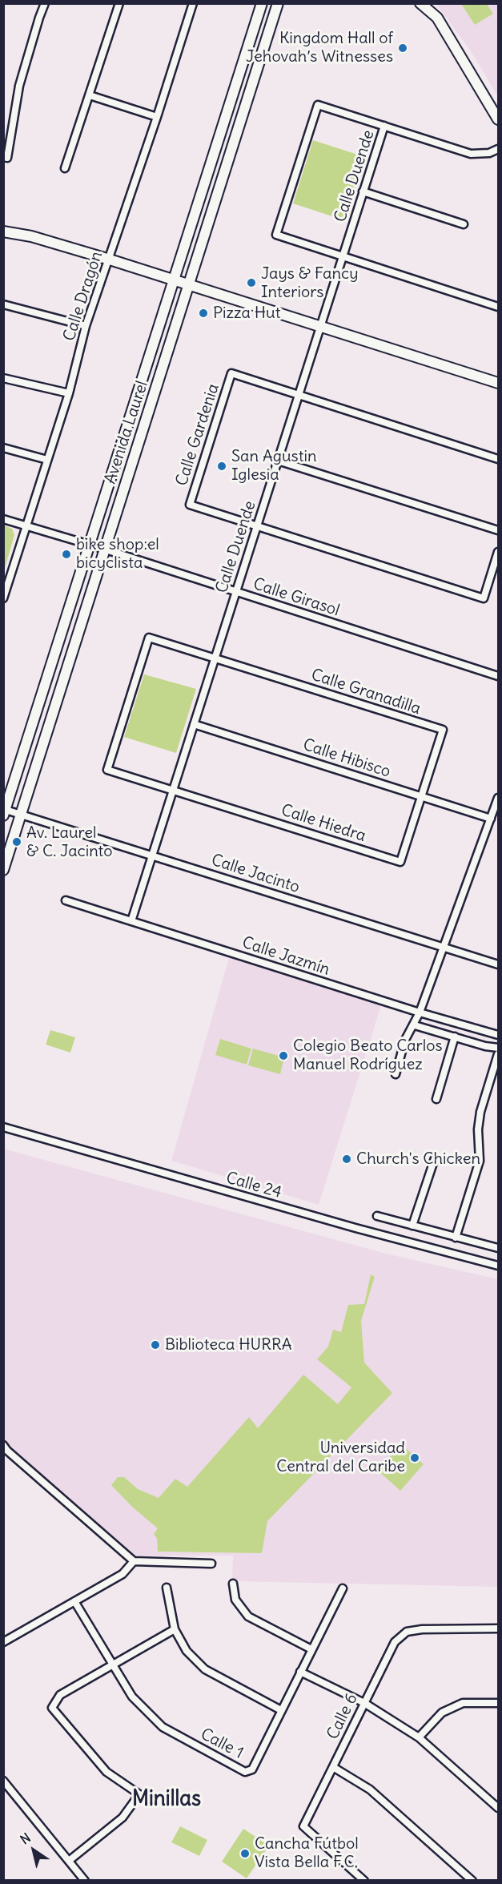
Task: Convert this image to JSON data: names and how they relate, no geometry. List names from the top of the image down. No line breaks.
{"streets":{"street":["Calle Duende","Calle Dragón","Avenida Laurel","Calle Gardenia","Calle Girasol","Calle Granadilla","Calle Hibisco","Calle Hiedra","Calle Jacinto","Calle Jazmín","Calle 24","Calle 6","Calle 1"]},"crossings":[["Calle Duende","Calle Gardenia"],["Calle Duende","Calle Girasol"],["Calle Duende","Calle Granadilla"],["Calle Duende","Calle Hibisco"],["Calle Duende","Calle Hiedra"],["Calle Duende","Calle Jacinto"],["Calle Duende","Calle Jazmín"],["Calle Dragón","Calle Girasol"],["Avenida Laurel","Calle Girasol"],["Avenida Laurel","Calle Jacinto"],["Calle Granadilla","Calle Hibisco"],["Calle Granadilla","Calle Hiedra"],["Calle Hibisco","Calle Hiedra"]],"districts":["Minillas"],"places":["Kingdom Hall of Jehovah’s Witnesses","Jays & Fancy Interiors","Pizza Hut","San Agustin Iglesia","bike shop:el bicyclista","Av. Laurel & C. Jacinto","Colegio Beato Carlos Manuel Rodríguez","Church's Chicken","Biblioteca HURRA","Universidad Central del Caribe","Cancha Fútbol Vista Bella F.C."],"north":"top left"}
